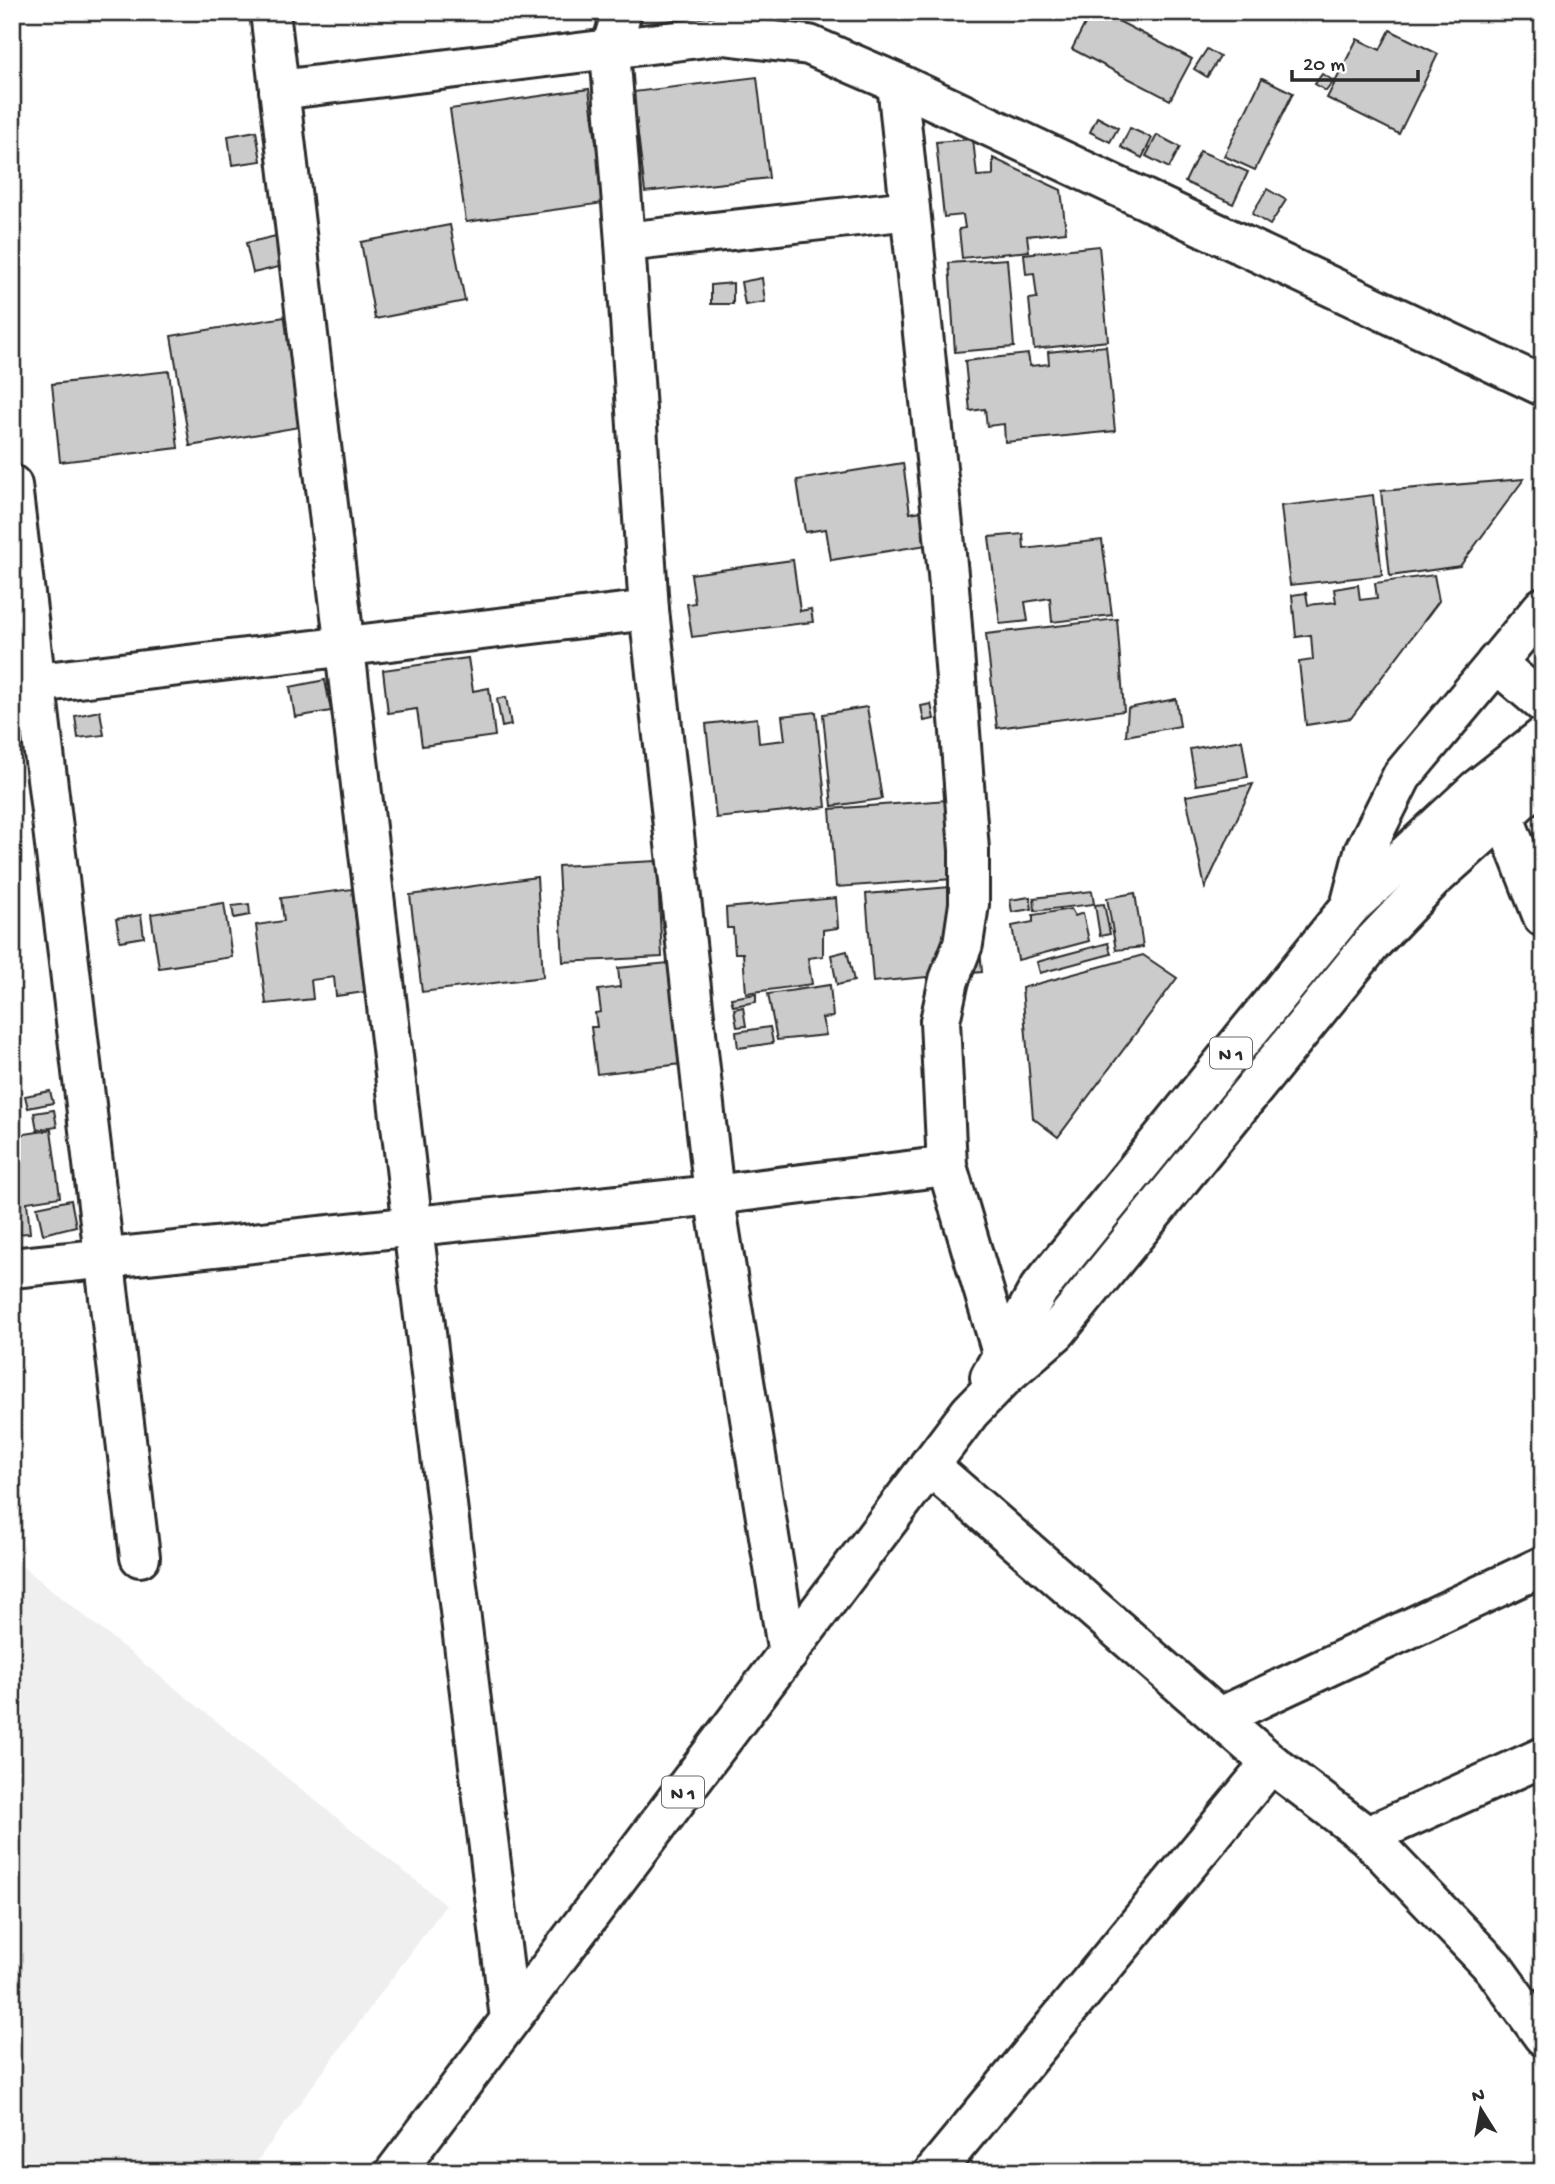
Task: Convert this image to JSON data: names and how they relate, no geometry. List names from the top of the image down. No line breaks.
{"streets":{"main road":["N 1"]},"scale_bar":"20 m","north":"top"}
